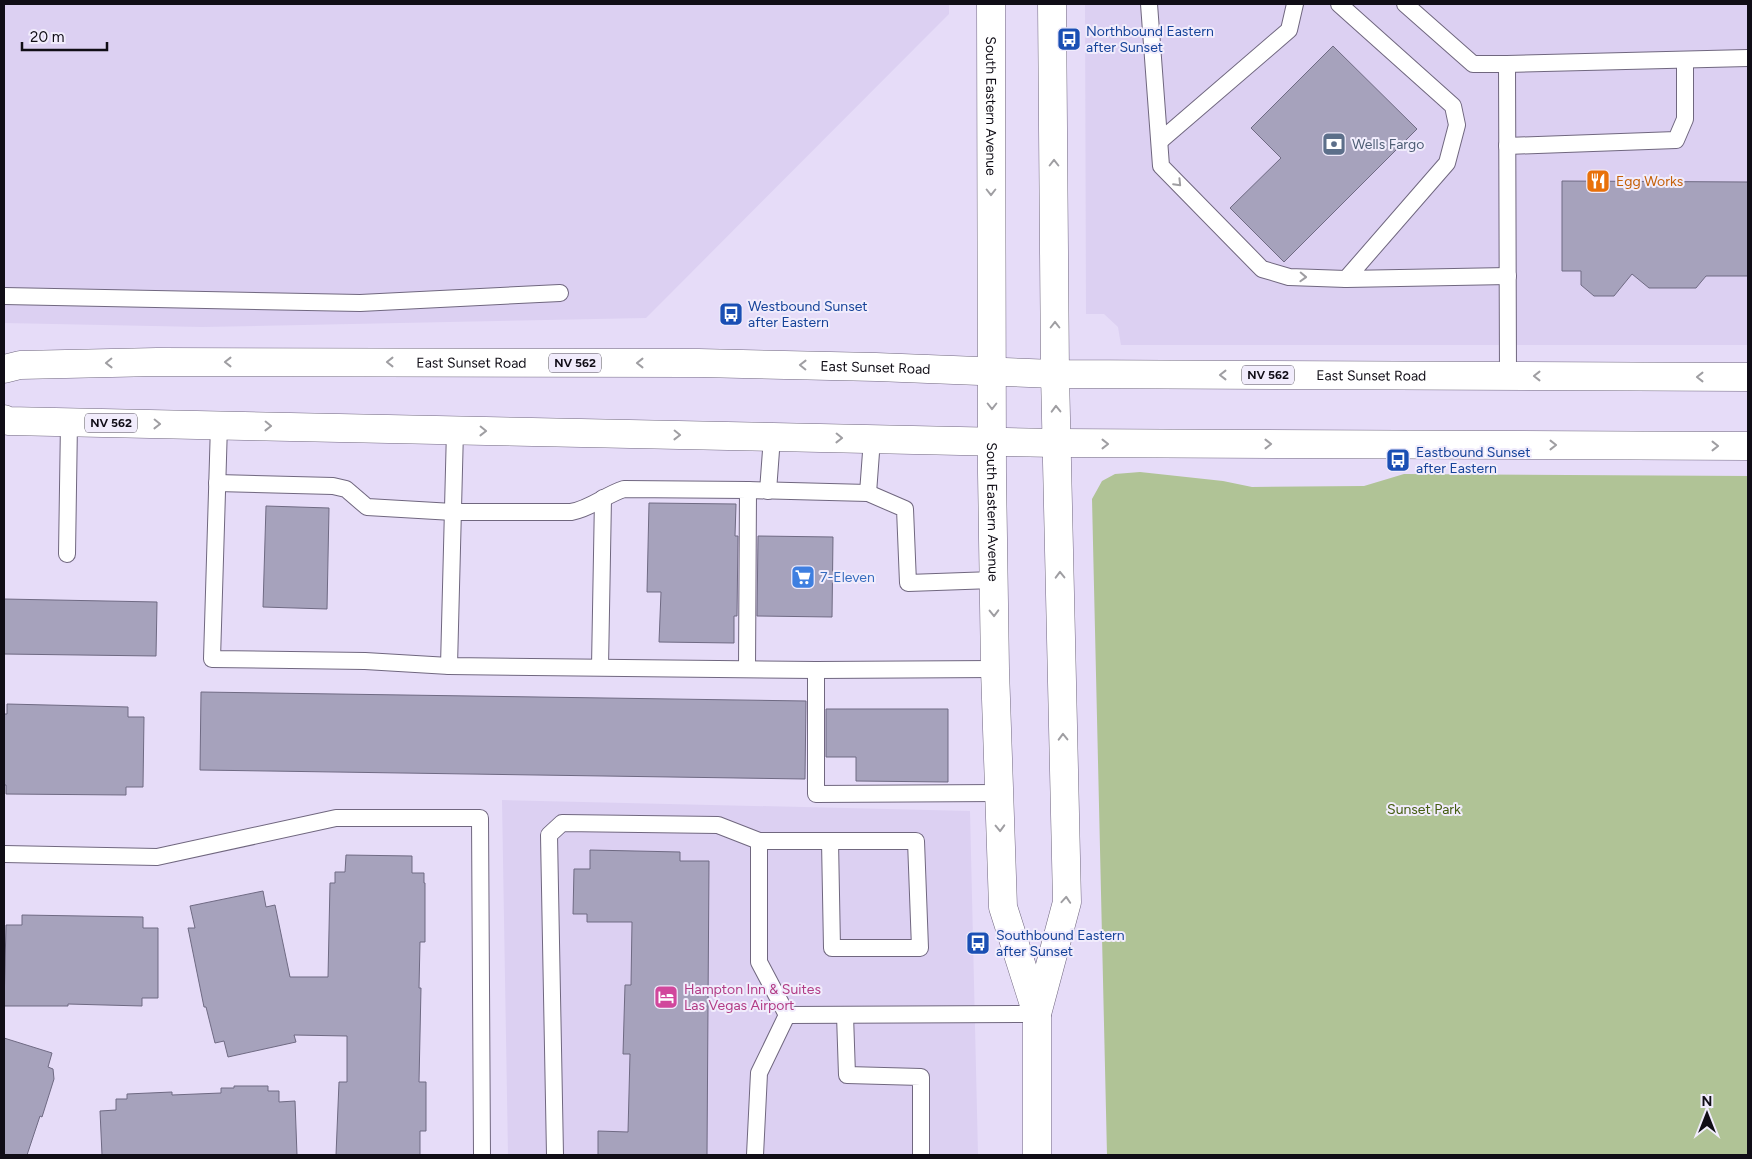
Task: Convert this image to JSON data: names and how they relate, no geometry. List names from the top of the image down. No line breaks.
{"streets":{"main road":["South Eastern Avenue","East Sunset Road","NV 562"]},"crossings":[["South Eastern Avenue","East Sunset Road"],["South Eastern Avenue","NV 562"]],"parks":["Sunset Park"],"places":{"bus stop":["Northbound Eastern after Sunset","Westbound Sunset after Eastern","Eastbound Sunset after Eastern","Southbound Eastern after Sunset"],"bank":["Wells Fargo"],"restaurant":["Egg Works"],"supermarket":["7-Eleven"],"hotel":["Hampton Inn & Suites Las Vegas Airport"]},"scale_bar":"20 m","north":"top"}
